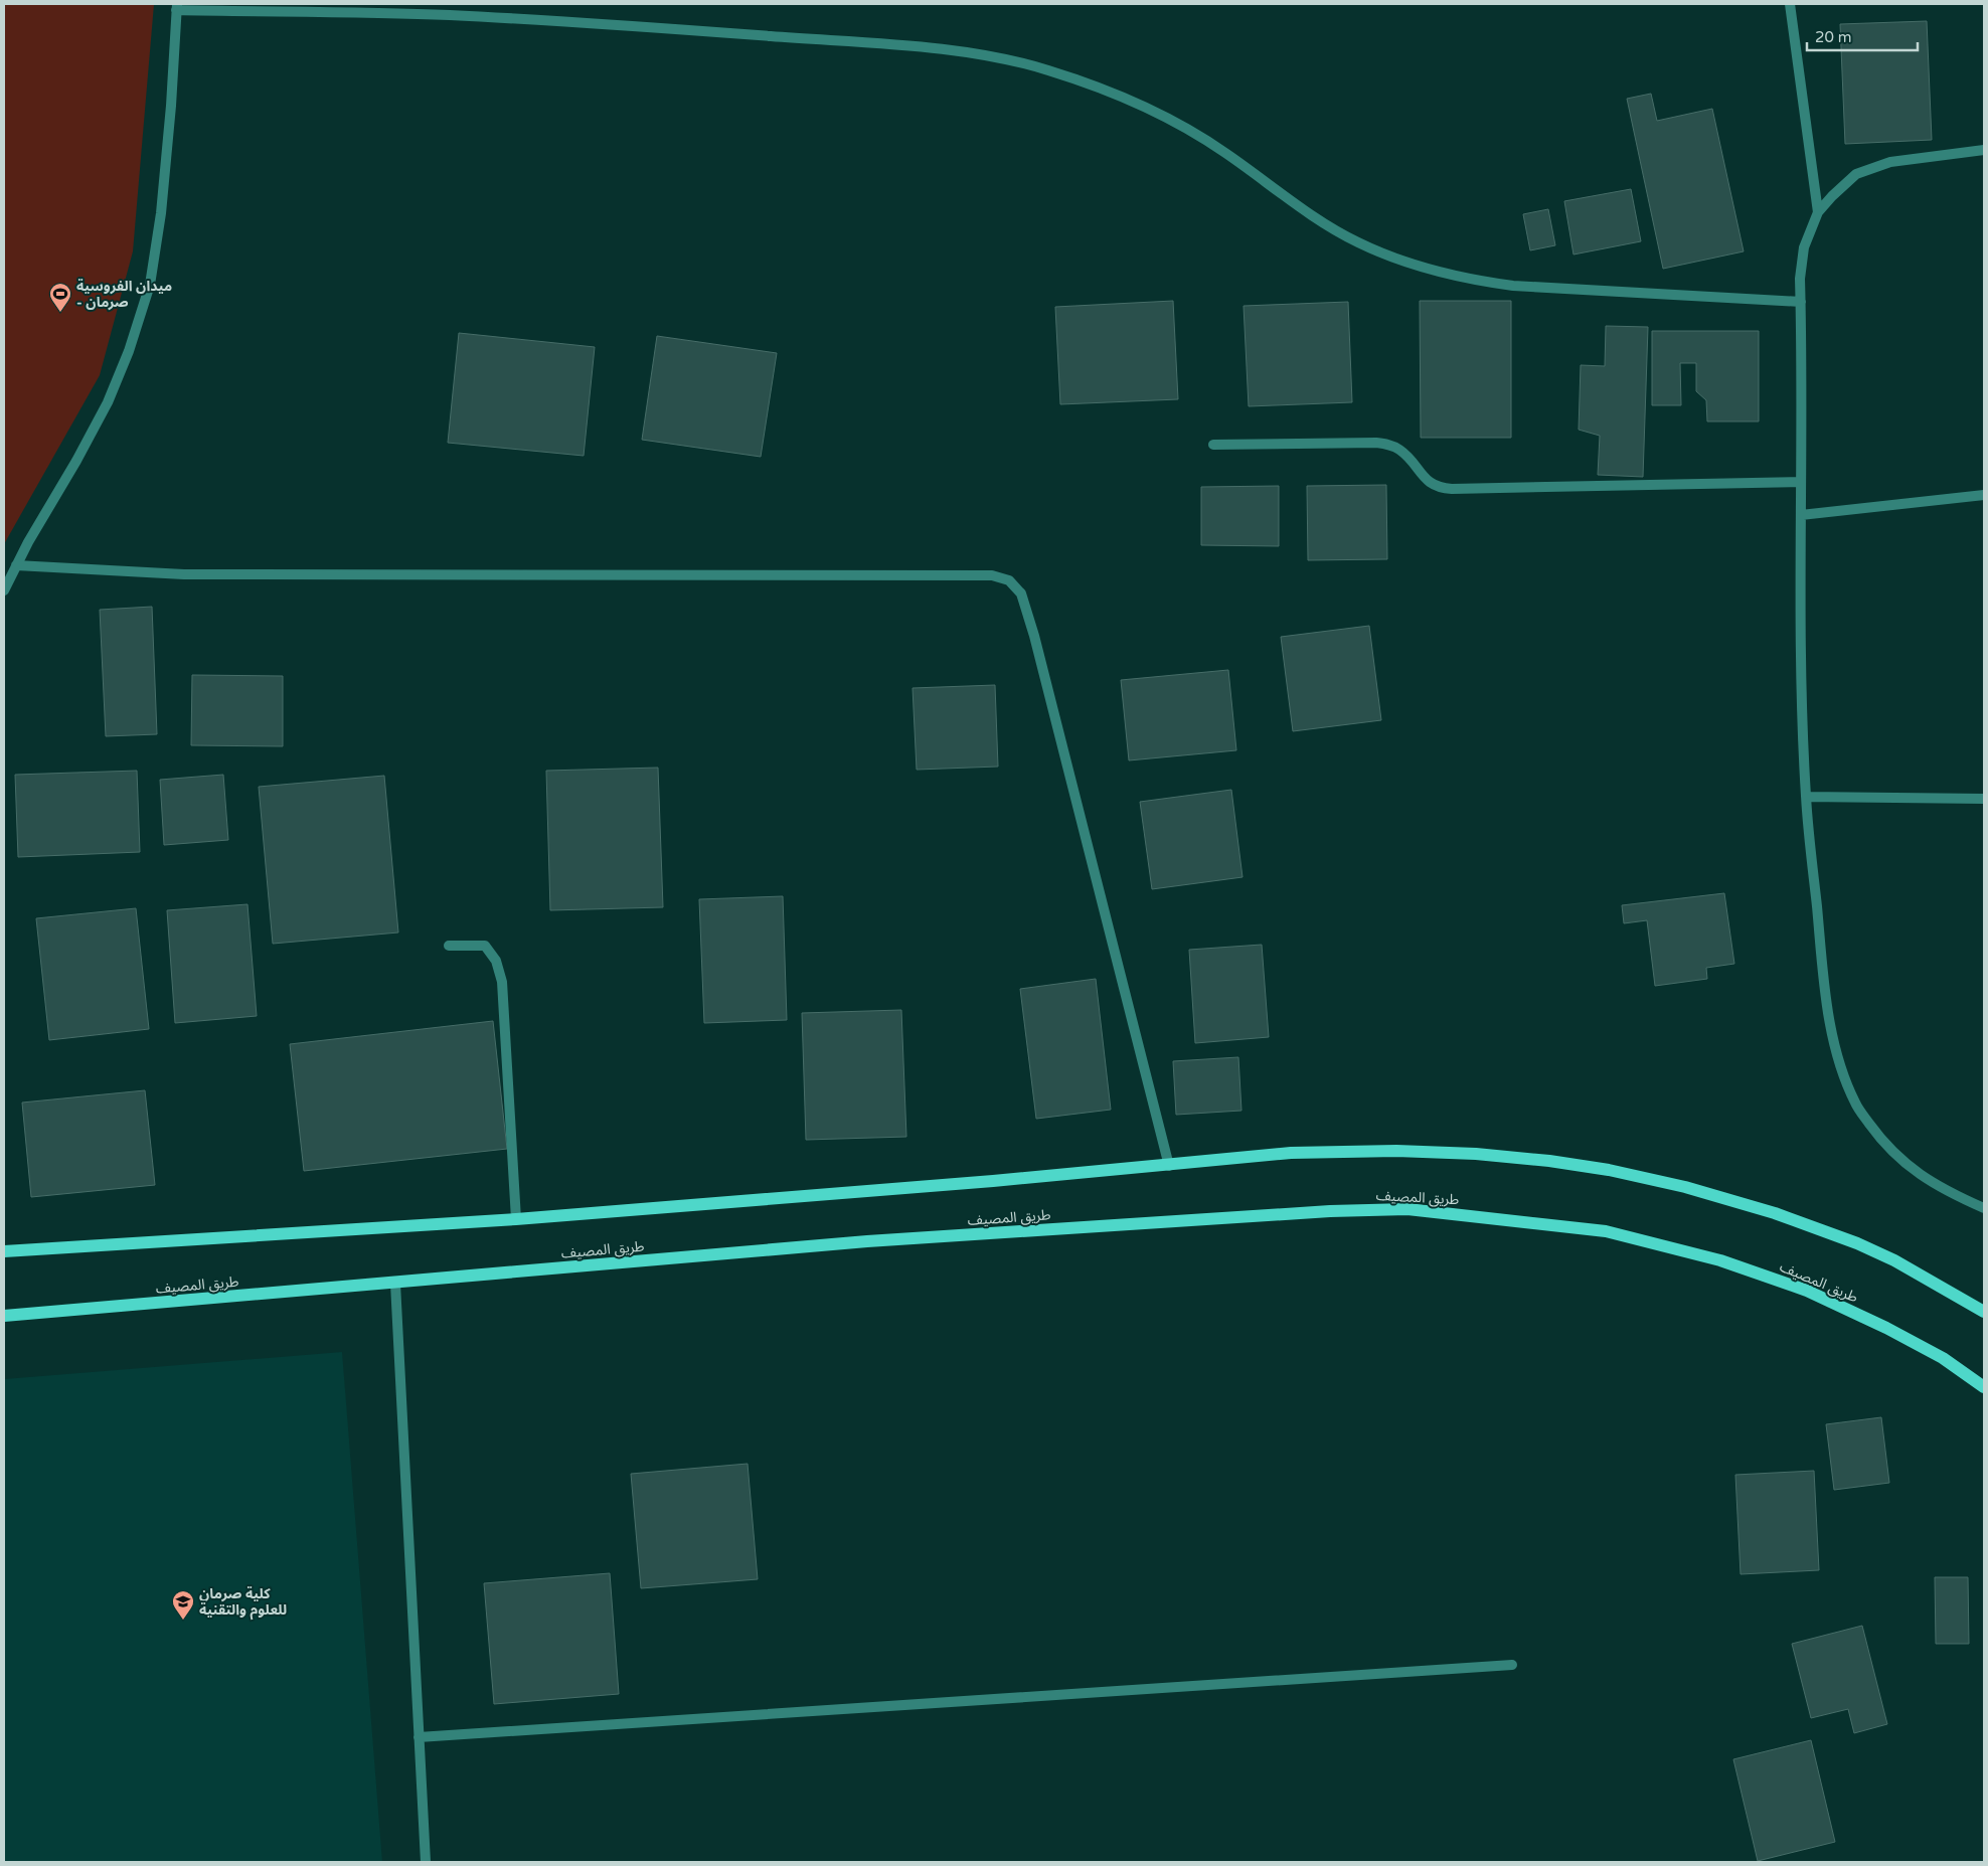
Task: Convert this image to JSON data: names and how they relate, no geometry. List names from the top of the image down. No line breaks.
{"streets":{"main road":["طريق المصيف"]},"places":{"sports":["ميدان الفروسية - صرمان"],"school or university":["كلية صرمان للعلوم والتقنية"]},"scale_bar":"20 m"}
